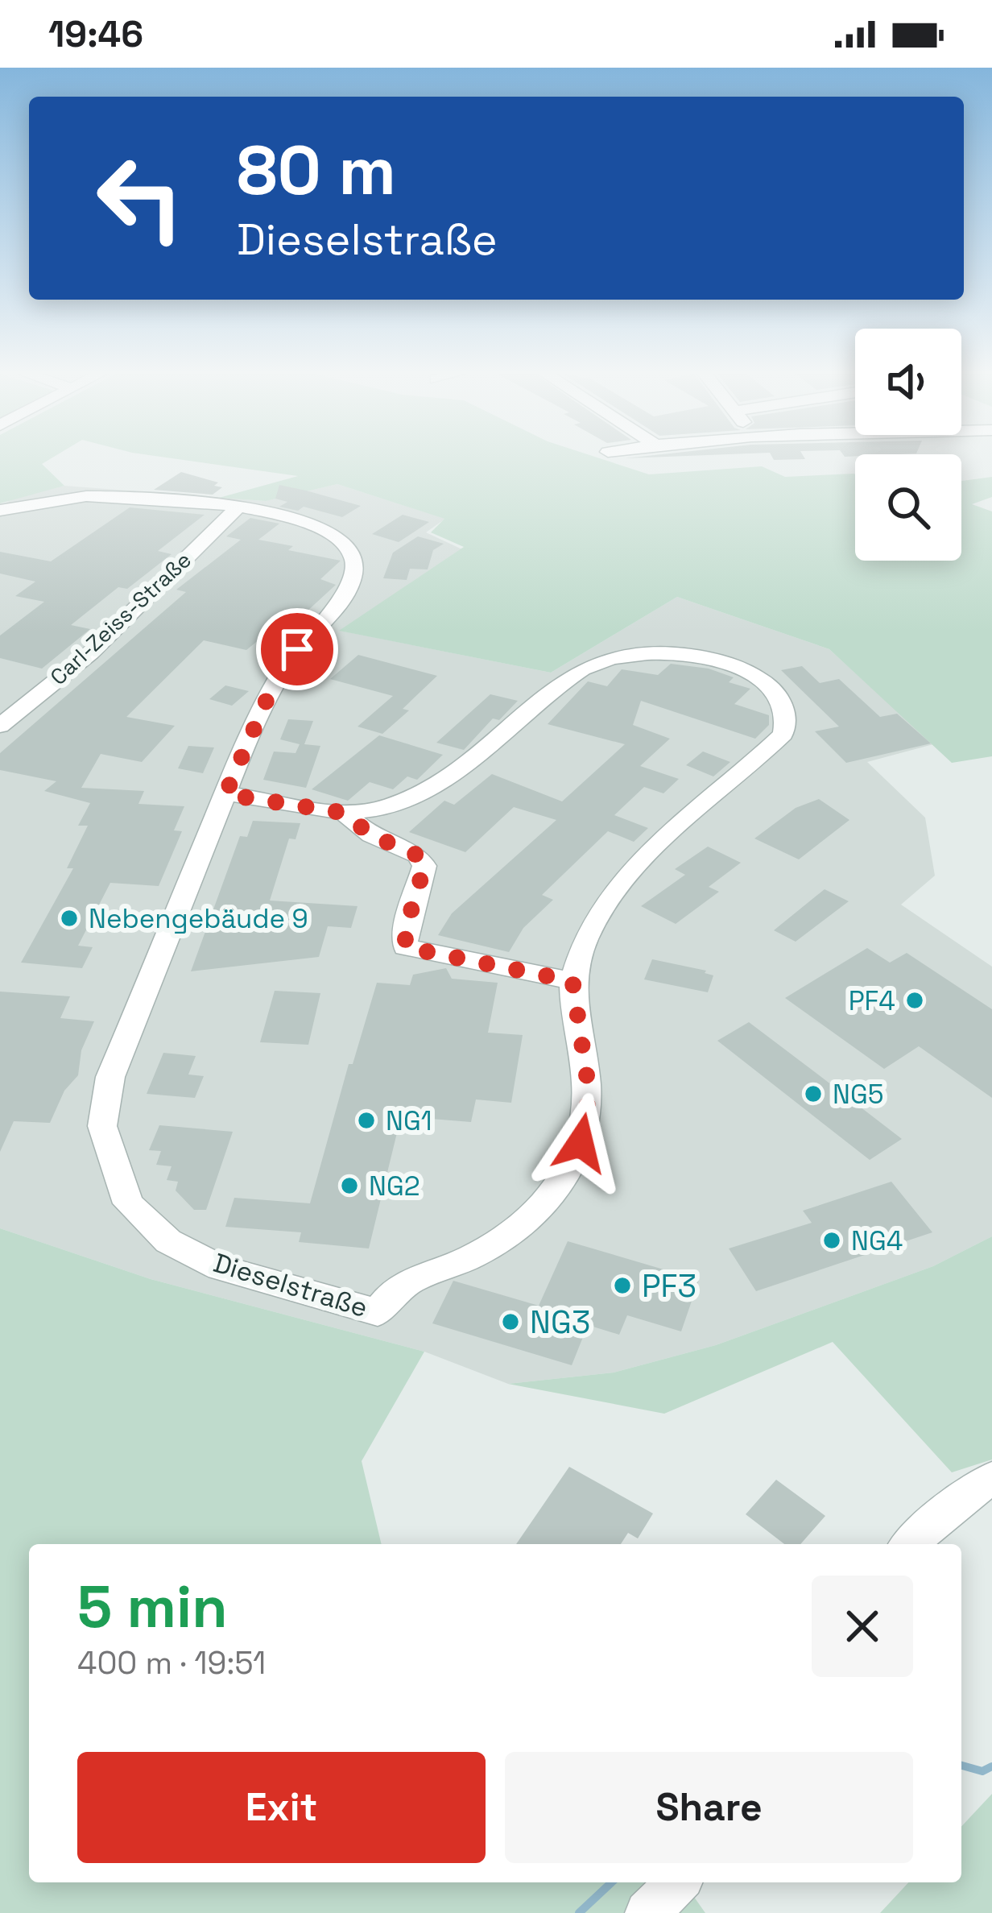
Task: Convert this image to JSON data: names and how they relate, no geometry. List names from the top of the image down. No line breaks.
{"streets":{"street":["Carl-Zeiss-Straße","Dieselstraße"]},"crossings":[["Carl-Zeiss-Straße","Dieselstraße"]],"places":["Nebengebäude 9","PF4","NG5","NG1","NG2","NG4","PF3","NG3"],"page":{"status":"19:46","turn":["80 m","Dieselstraße"],"heading":["5 min","400 m · 19:51"],"buttons":["Exit","Share"]}}
